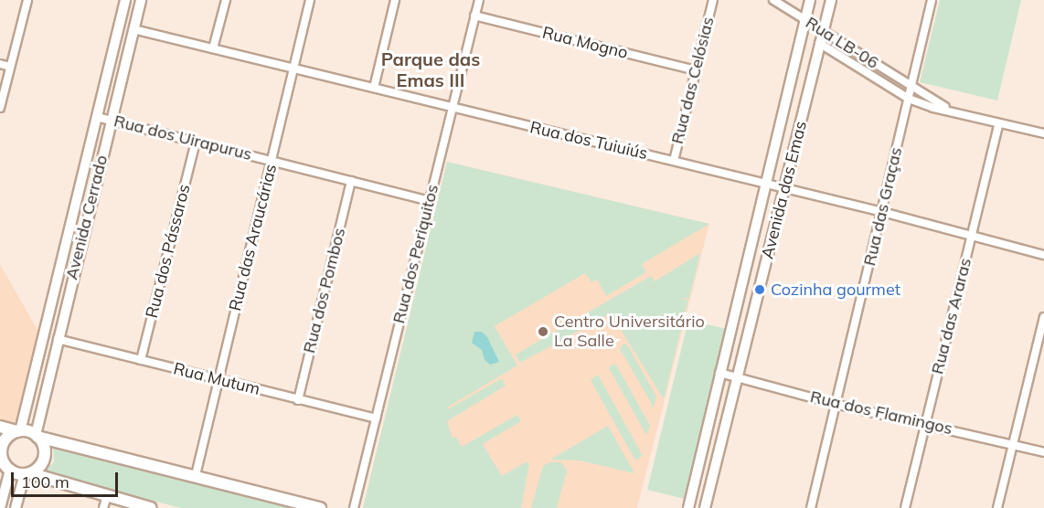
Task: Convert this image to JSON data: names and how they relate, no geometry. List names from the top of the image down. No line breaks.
{"streets":{"street":["Rua Mogno","Rua LB-06","Rua das Celósias","Rua dos Uirapurus","Rua dos Tuiuiús","Avenida das Emas","Rua das Graças","Avenida Cerrado","Rua das Araucárias","Rua dos Pássaros","Rua dos Periquitos","Rua dos Pombos","Rua das Araras","Rua Mutum","Rua dos Flamingos"]},"crossings":[["Rua Mogno","Rua das Celósias"],["Rua Mogno","Rua dos Periquitos"],["Rua LB-06","Avenida das Emas"],["Rua LB-06","Rua das Graças"],["Rua das Celósias","Rua dos Tuiuiús"],["Rua dos Uirapurus","Avenida Cerrado"],["Rua dos Uirapurus","Rua das Araucárias"],["Rua dos Uirapurus","Rua dos Pássaros"],["Rua dos Uirapurus","Rua dos Periquitos"],["Rua dos Uirapurus","Rua dos Pombos"],["Rua dos Tuiuiús","Avenida das Emas"],["Rua dos Tuiuiús","Rua das Graças"],["Rua dos Tuiuiús","Avenida Cerrado"],["Rua dos Tuiuiús","Rua das Araucárias"],["Rua dos Tuiuiús","Rua dos Periquitos"],["Rua dos Tuiuiús","Rua das Araras"],["Avenida das Emas","Rua dos Flamingos"],["Rua das Graças","Rua dos Flamingos"],["Avenida Cerrado","Rua Mutum"],["Rua das Araucárias","Rua Mutum"],["Rua dos Pássaros","Rua Mutum"],["Rua dos Periquitos","Rua Mutum"],["Rua dos Pombos","Rua Mutum"],["Rua das Araras","Rua dos Flamingos"]],"districts":["Parque das Emas III"],"places":["Cozinha gourmet","Centro Universitário La Salle"],"scale_bar":"100 m"}
